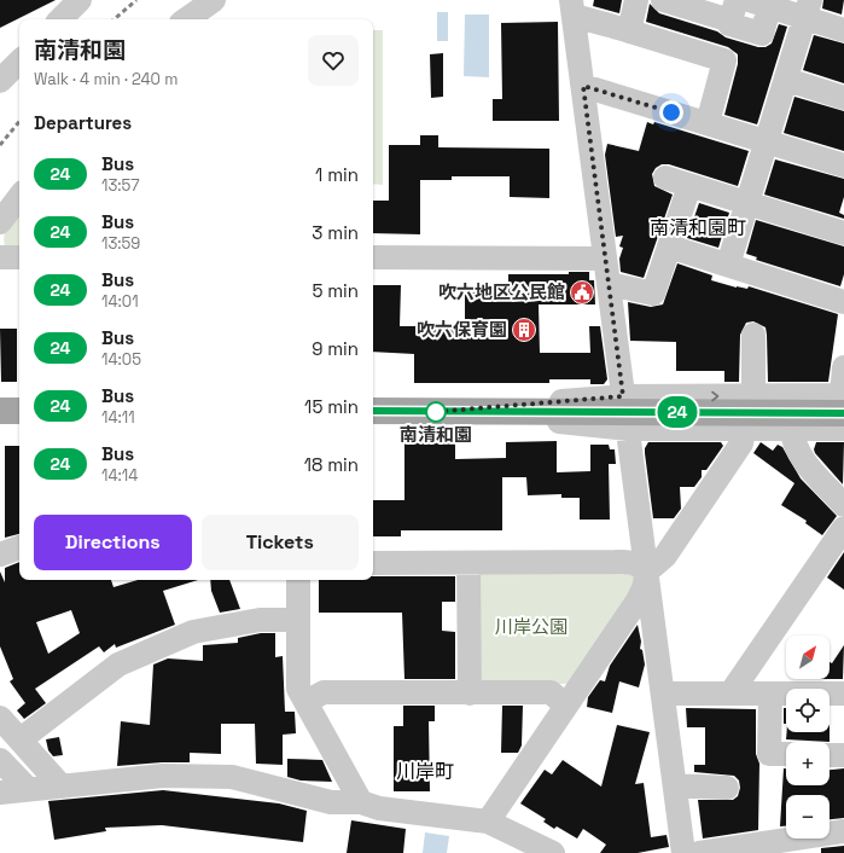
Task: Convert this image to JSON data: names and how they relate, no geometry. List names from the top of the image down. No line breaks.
{"districts":["南清和園町","川岸町"],"parks":["川岸公園"],"places":{"public building":["吹六地区公民館"],"building":["吹六保育園"],"other":["南清和園"]},"lines":["bus line 24"],"north":"top right","page":{"on_map":"24","heading":[["南清和園","Walk · 4 min · 240 m"],"Departures"],"list":[{"mark":"24","name":"Bus","note":"13:57","value":"1 min"},{"mark":"24","name":"Bus","note":"13:59","value":"3 min"},{"mark":"24","name":"Bus","note":"14:01","value":"5 min"},{"mark":"24","name":"Bus","note":"14:05","value":"9 min"},{"mark":"24","name":"Bus","note":"14:11","value":"15 min"},{"mark":"24","name":"Bus","note":"14:14","value":"18 min"}],"buttons":["Directions","Tickets"],"map_buttons":["+","−"]}}
